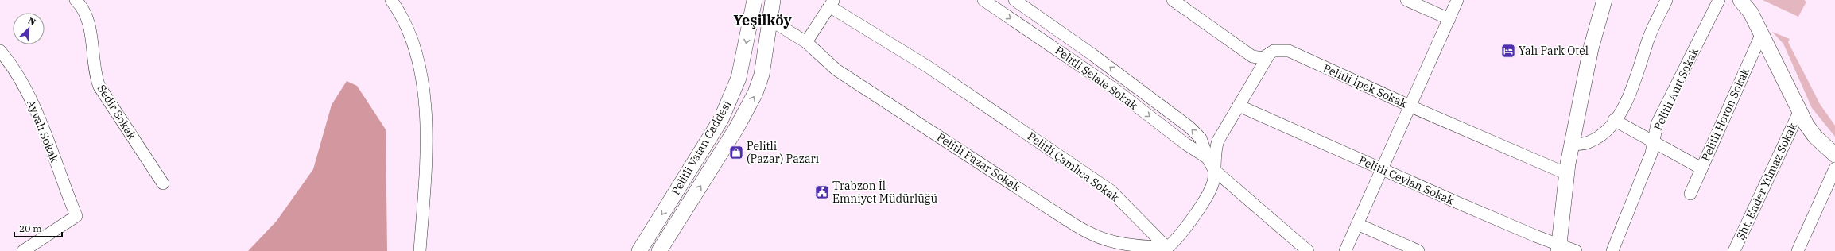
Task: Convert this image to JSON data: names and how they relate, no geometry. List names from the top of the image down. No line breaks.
{"streets":{"street":["Pelitli Şelale Sokak","Pelitli İpek Sokak","Pelitli Anıt Sokak","Sedir Sokak","Pelitli Horon Sokak","Ayvalı Sokak","Pelitli Vatan Caddesi","Pelitli Pazar Sokak","Pelitli Çamlıca Sokak","Pelitli Ceylan Sokak","Şht. Ender Yılmaz Sokak"]},"crossings":[["Pelitli Pazar Sokak","Pelitli Çamlıca Sokak"]],"districts":["Yeşilköy"],"places":{"hotel":["Yalı Park Otel"],"shop":["Pelitli (Pazar) Pazarı"],"public building":["Trabzon İl Emniyet Müdürlüğü"]},"scale_bar":"20 m","north":"top right"}
